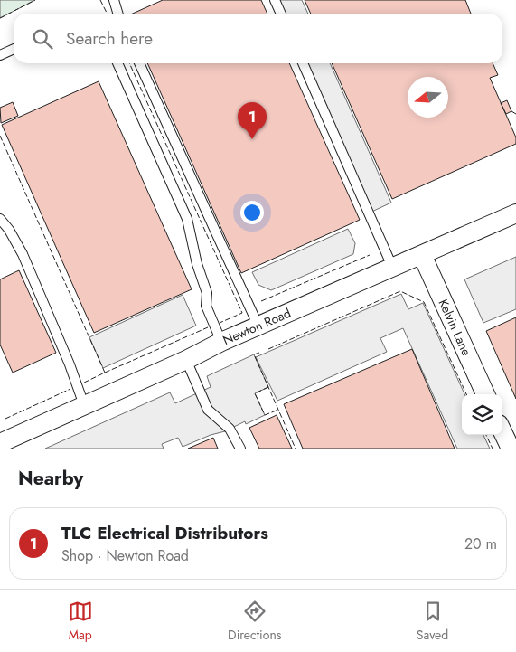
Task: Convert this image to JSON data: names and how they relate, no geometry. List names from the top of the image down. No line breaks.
{"streets":{"street":["Newton Road","Kelvin Lane"]},"crossings":[["Newton Road","Kelvin Lane"]],"north":"left","page":{"search":"Search here","pins":"1","heading":"Nearby","list":[{"mark":"1","name":"TLC Electrical Distributors","note":"Shop · Newton Road","value":"20 m"}],"nav":["Map","Directions","Saved"]}}
